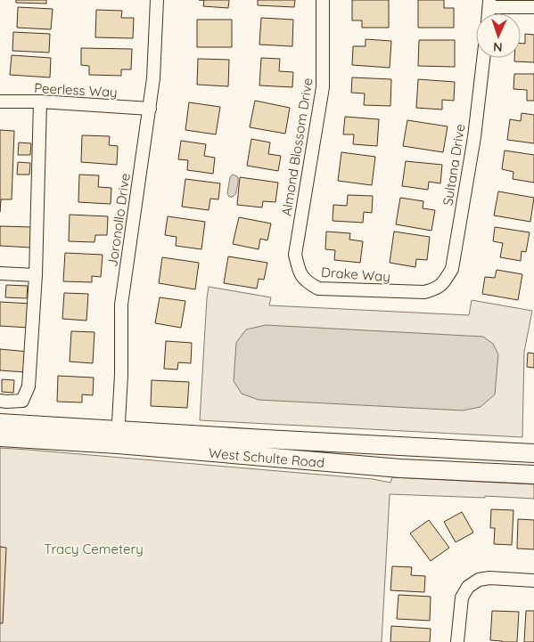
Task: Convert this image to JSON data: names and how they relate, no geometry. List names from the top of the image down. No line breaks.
{"streets":{"main road":["West Schulte Road"],"street":["Peerless Way","Almond Blossom Drive","Sultana Drive","Joronollo Drive","Drake Way"]},"crossings":[["Peerless Way","Joronollo Drive"],["Almond Blossom Drive","Drake Way"],["Sultana Drive","Drake Way"],["Joronollo Drive","West Schulte Road"]],"parks":["Tracy Cemetery"],"north":"bottom"}
